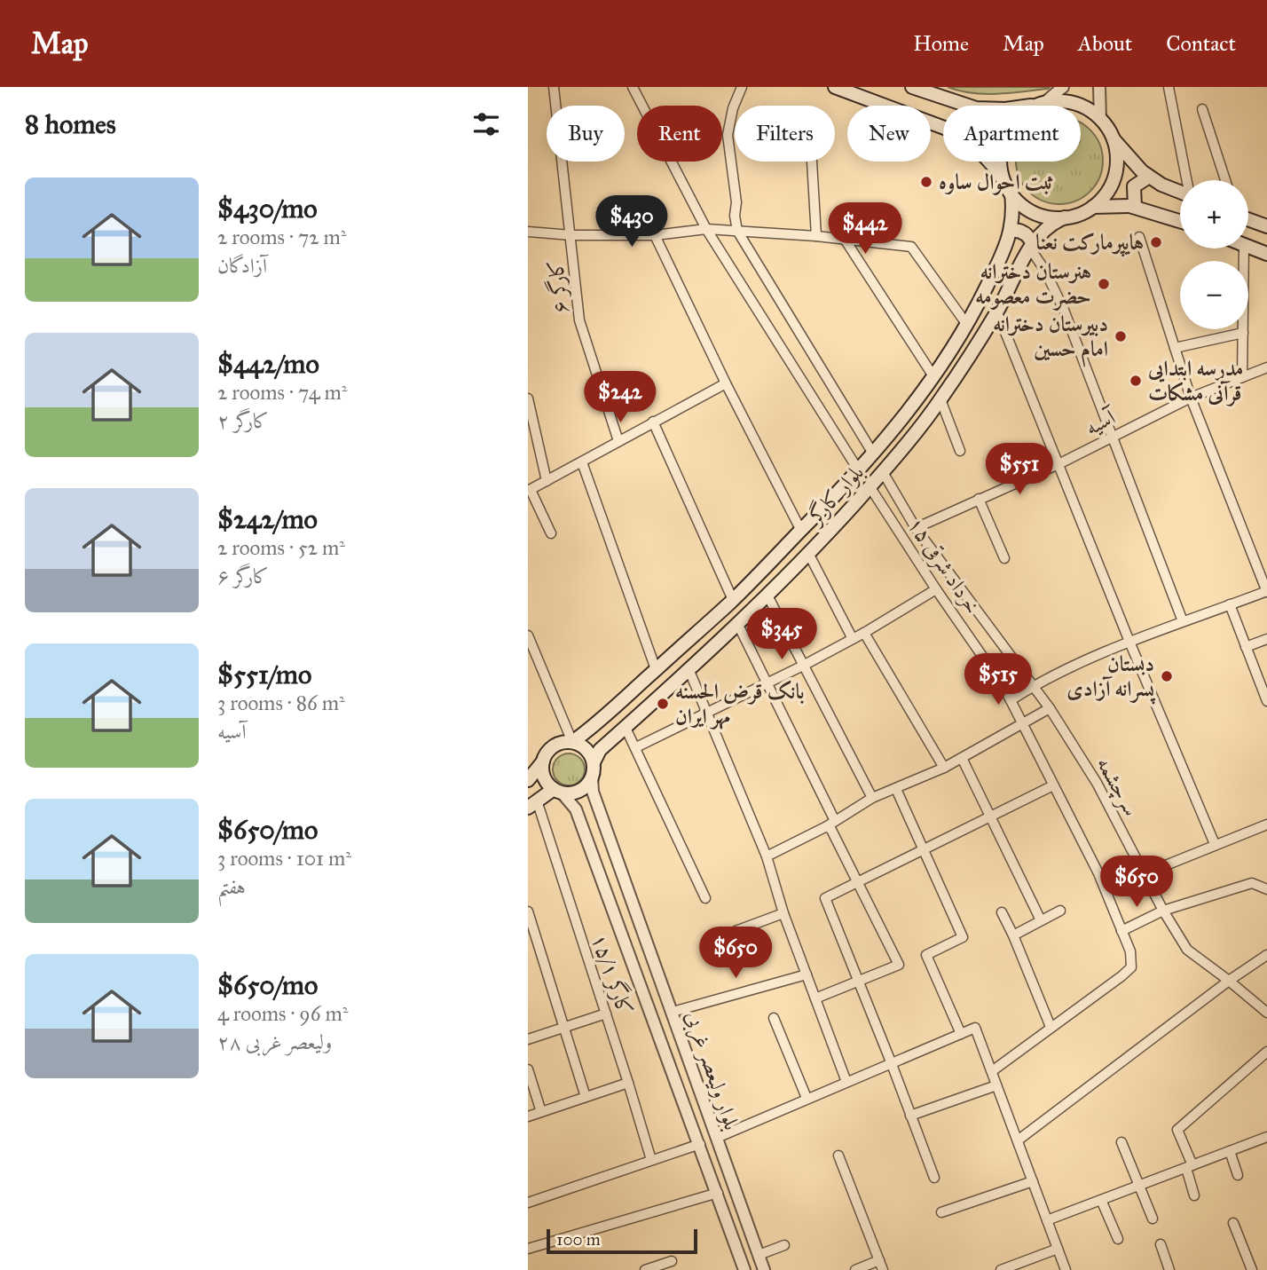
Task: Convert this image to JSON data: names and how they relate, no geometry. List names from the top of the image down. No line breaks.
{"streets":{"main road":["بلوار کارگر"],"street":["کارگر ۶","آسیه","۱۵ خرداد شرقی","سرچشمه","کارگر ۱۵/۱","بلوار ولیعصر غربی"]},"crossings":[["آسیه","۱۵ خرداد شرقی"],["بلوار کارگر","۱۵ خرداد شرقی"],["بلوار کارگر","بلوار ولیعصر غربی"],["۱۵ خرداد شرقی","سرچشمه"]],"places":["ثبت احوال ساوه","هایپرمارکت نعنا","هنرستان دخترانه حضرت معصومه","دبیرستان دخترانه امام حسین","مدرسه ابتدایی قرآنی مشکات","دبستان پسرانه آزادی","بانک قرض الحسنه مهر ایران"],"scale_bar":"100 m","page":{"header":"Map","nav":["Home","Map","About","Contact"],"heading":"8 homes","chip":["Buy","Rent","Filters","New","Apartment"],"list":[{"name":"$430/mo","note":"2 rooms · 72 m² · آزادگان"},{"name":"$442/mo","note":"2 rooms · 74 m² · کارگر ۲"},{"name":"$242/mo","note":"2 rooms · 52 m² · کارگر ۶"},{"name":"$551/mo","note":"3 rooms · 86 m² · آسیه"},{"name":"$650/mo","note":"3 rooms · 101 m² · هفتم"},{"name":"$650/mo","note":"4 rooms · 96 m² · ولیعصر غربی ۲۸"}],"map_buttons":["+","−"],"price":["$430","$442","$242","$551","$345","$515","$650","$650"],"scale":"100 m"}}
